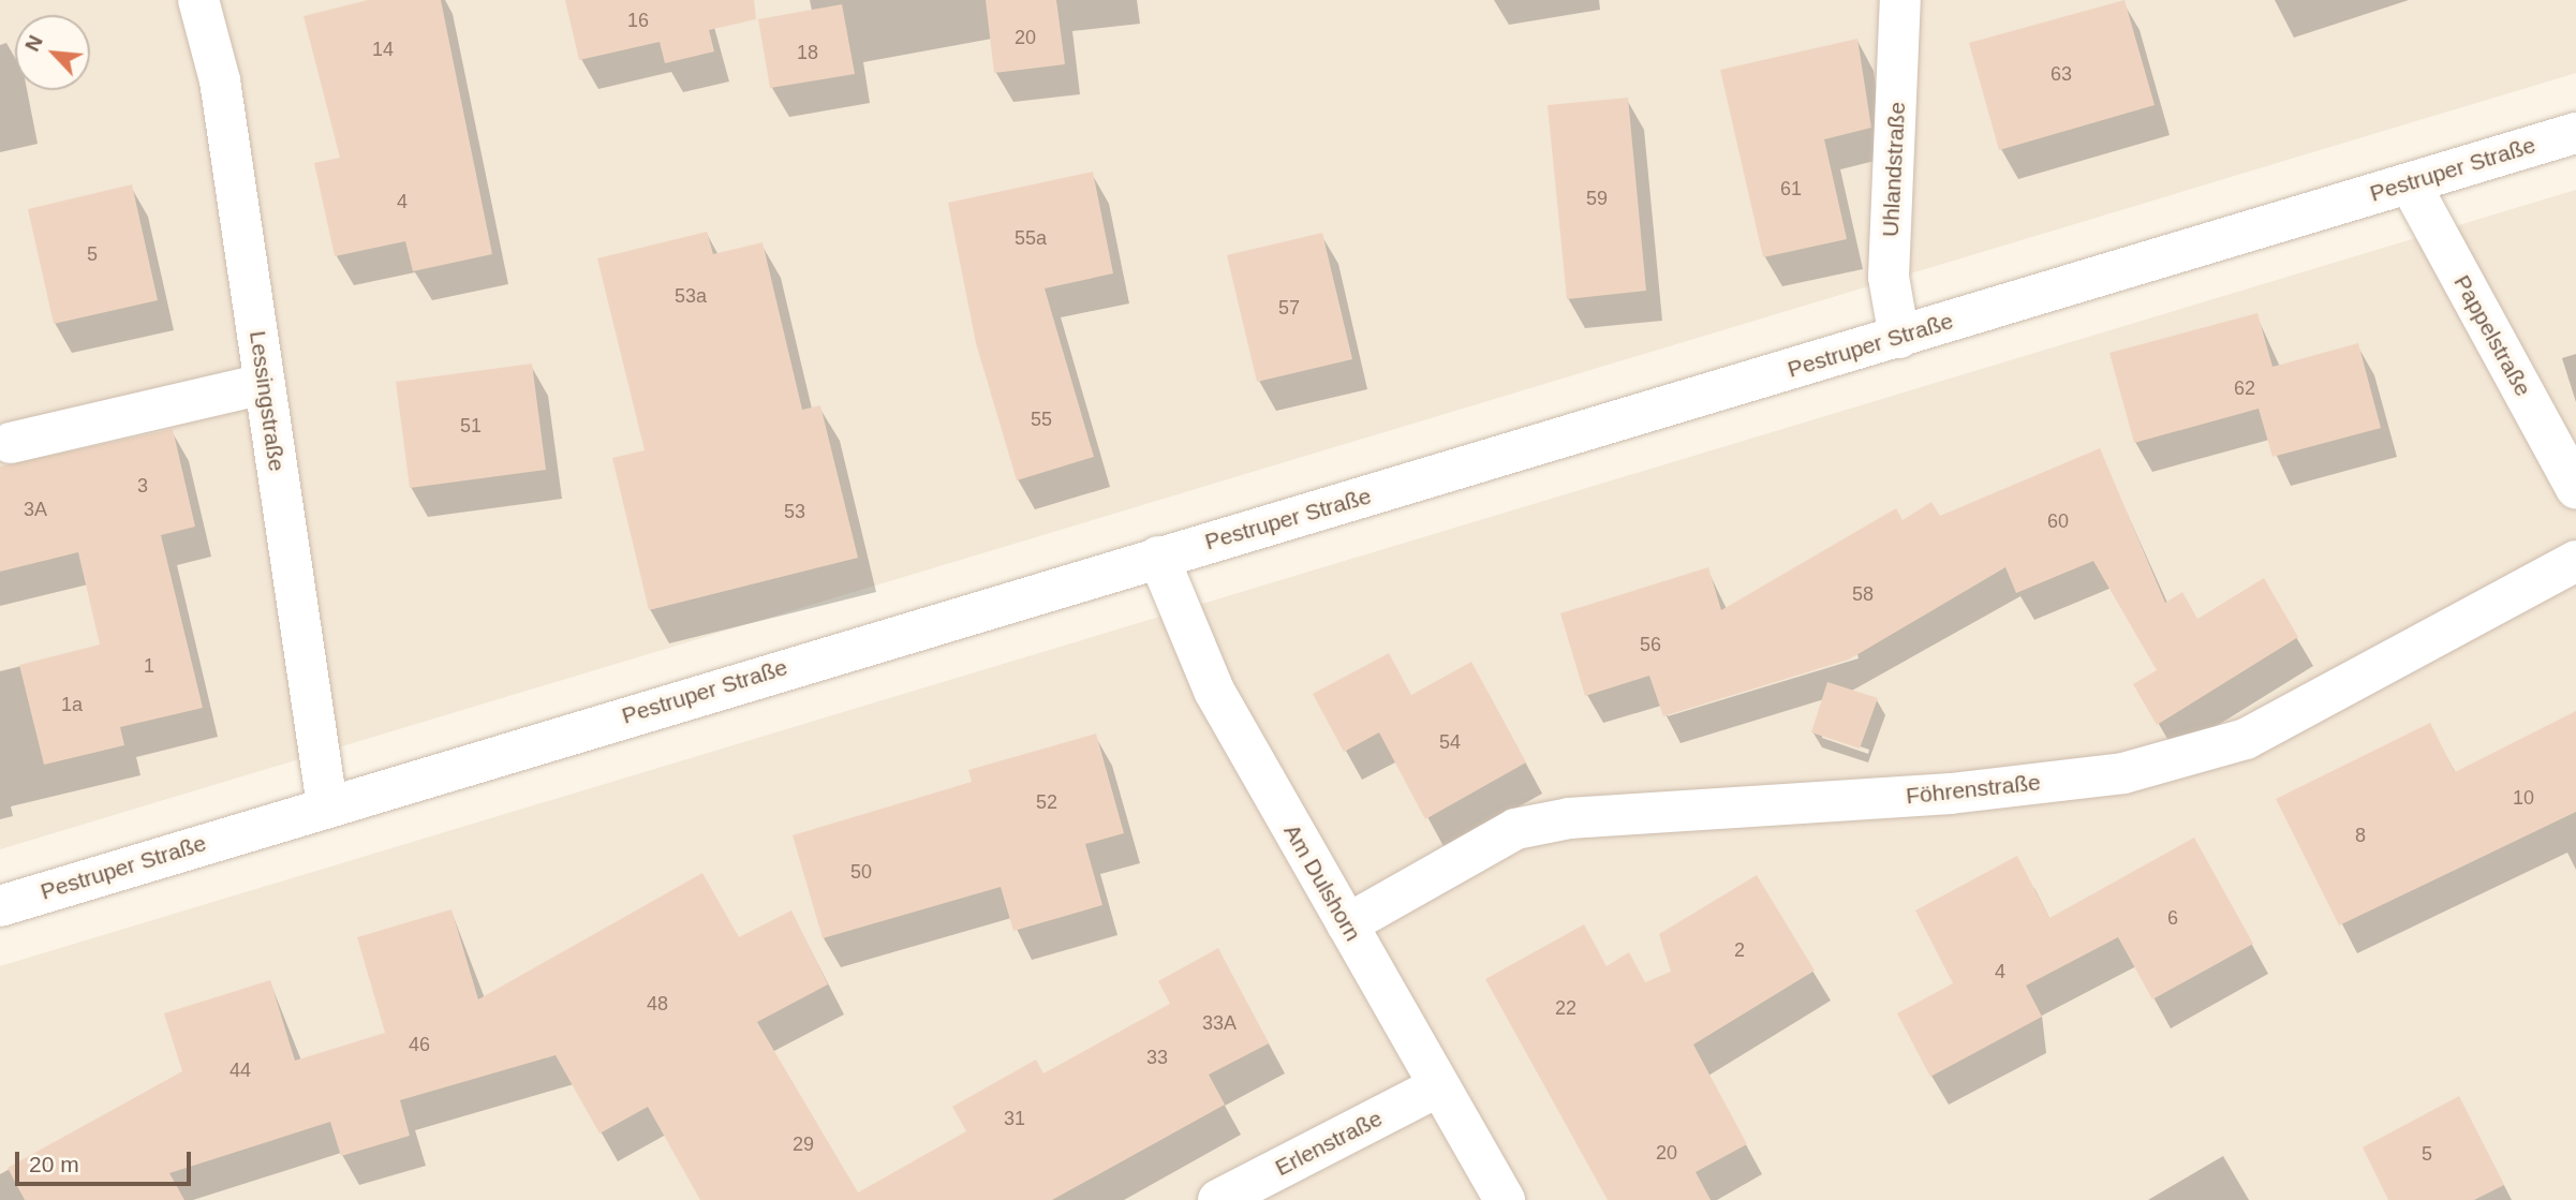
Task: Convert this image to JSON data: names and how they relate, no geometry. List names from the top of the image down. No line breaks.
{"streets":{"street":["Uhlandstraße","Pestruper Straße","Pappelstraße","Lessingstraße","Föhrenstraße","Am Dulshorn","Erlenstraße"]},"crossings":[["Uhlandstraße","Pestruper Straße"],["Pestruper Straße","Pappelstraße"],["Pestruper Straße","Lessingstraße"],["Pestruper Straße","Am Dulshorn"],["Föhrenstraße","Am Dulshorn"],["Am Dulshorn","Erlenstraße"]],"house_numbers":["16","20","14","18","63","61","59","4","55a","5","53a","57","62","55","51","3","3A","53","60","58","56","1","1a","54","10","52","8","50","6","2","4","48","22","33A","46","33","44","31","29","20","5"],"scale_bar":"20 m","north":"top left"}
